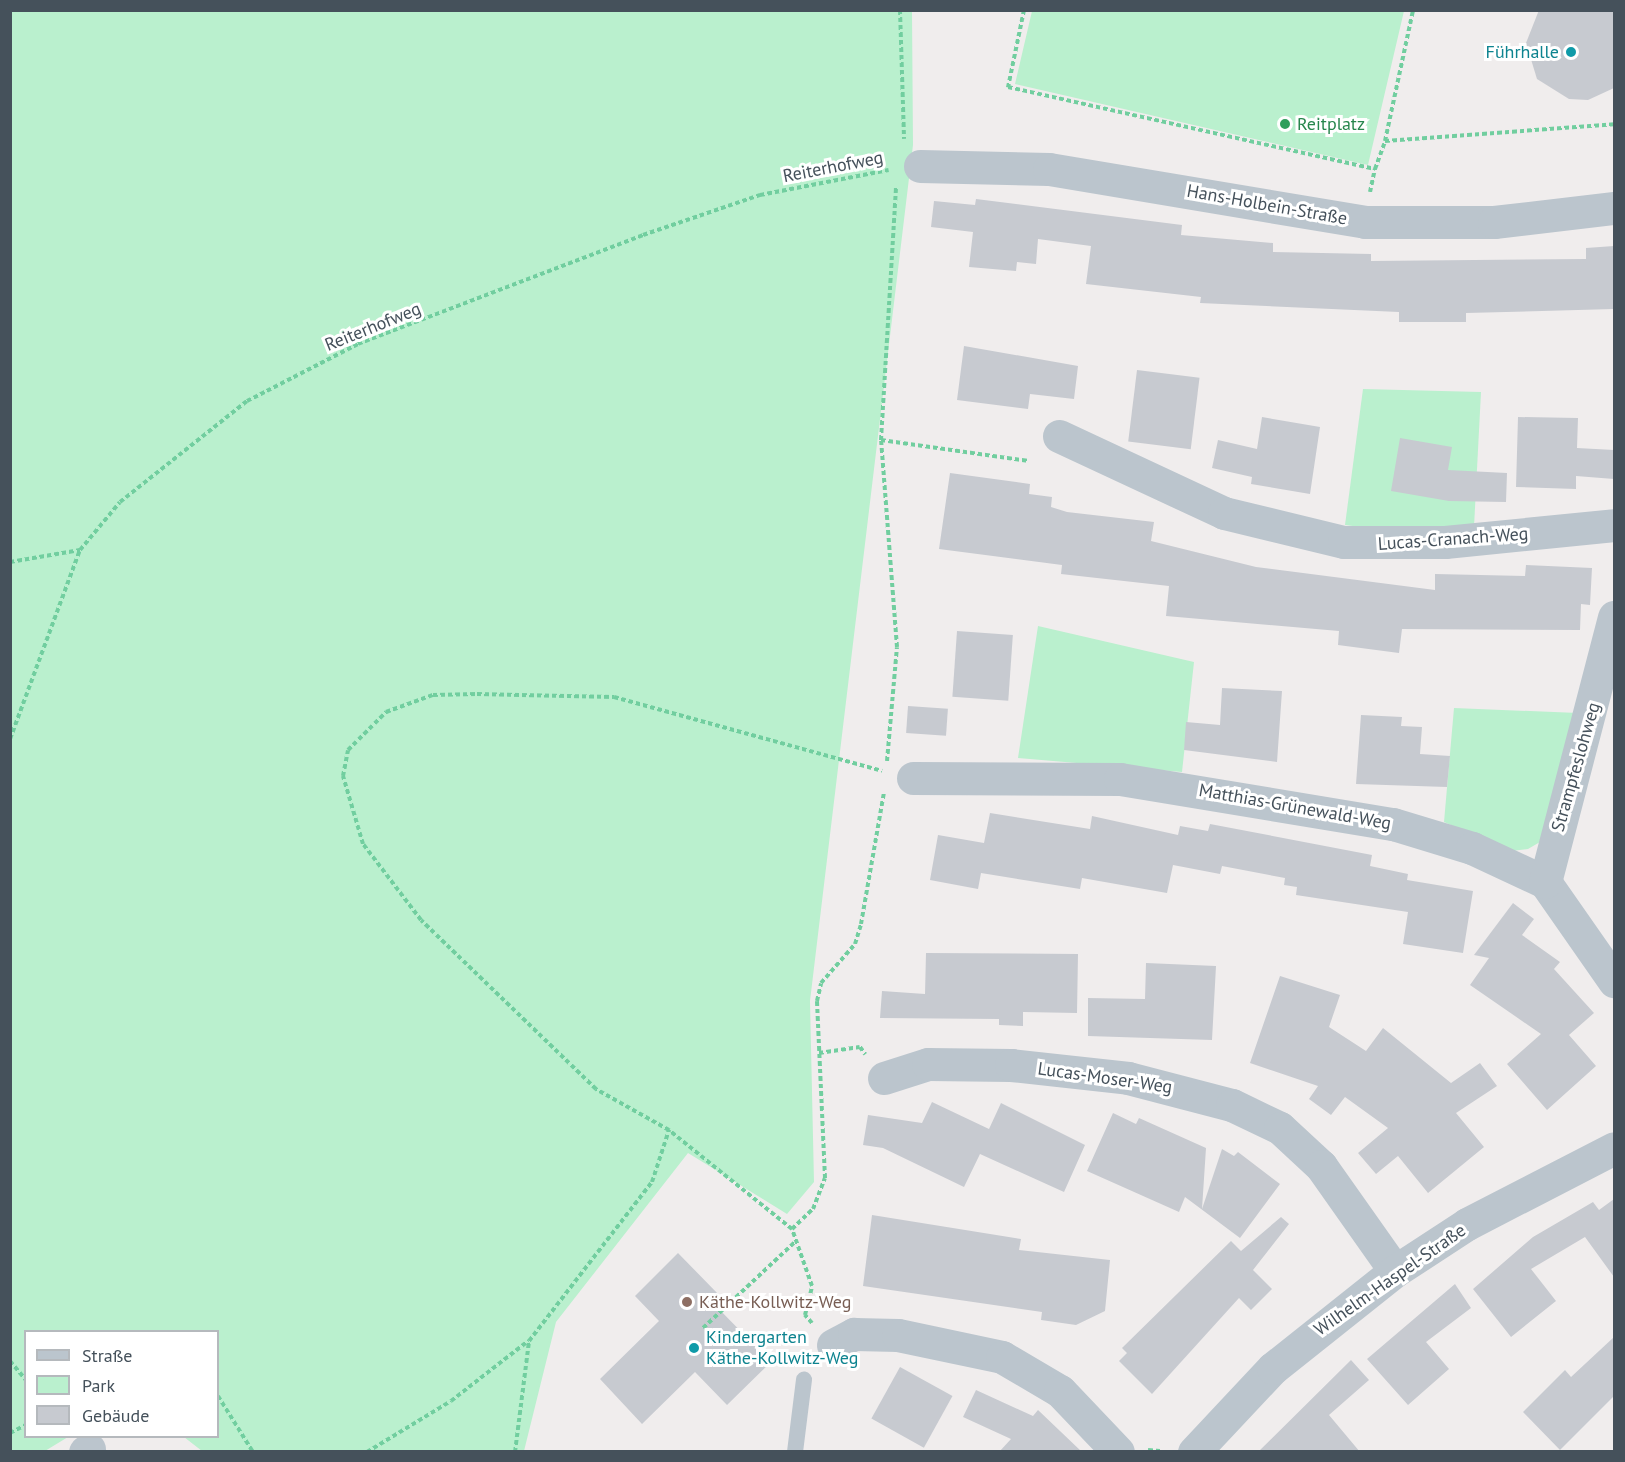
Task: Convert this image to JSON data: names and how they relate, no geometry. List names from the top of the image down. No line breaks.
{"streets":{"street":["Hans-Holbein-Straße","Lucas-Cranach-Weg","Strampfeslohweg","Matthias-Grünewald-Weg","Lucas-Moser-Weg","Wilhelm-Haspel-Straße"],"path":["Reiterhofweg"]},"crossings":[["Reiterhofweg","Hans-Holbein-Straße"],["Strampfeslohweg","Matthias-Grünewald-Weg"],["Lucas-Moser-Weg","Wilhelm-Haspel-Straße"]],"places":["Führhalle","Reitplatz","Käthe-Kollwitz-Weg","Kindergarten Käthe-Kollwitz-Weg"],"legend":["Straße","Park","Gebäude"]}
